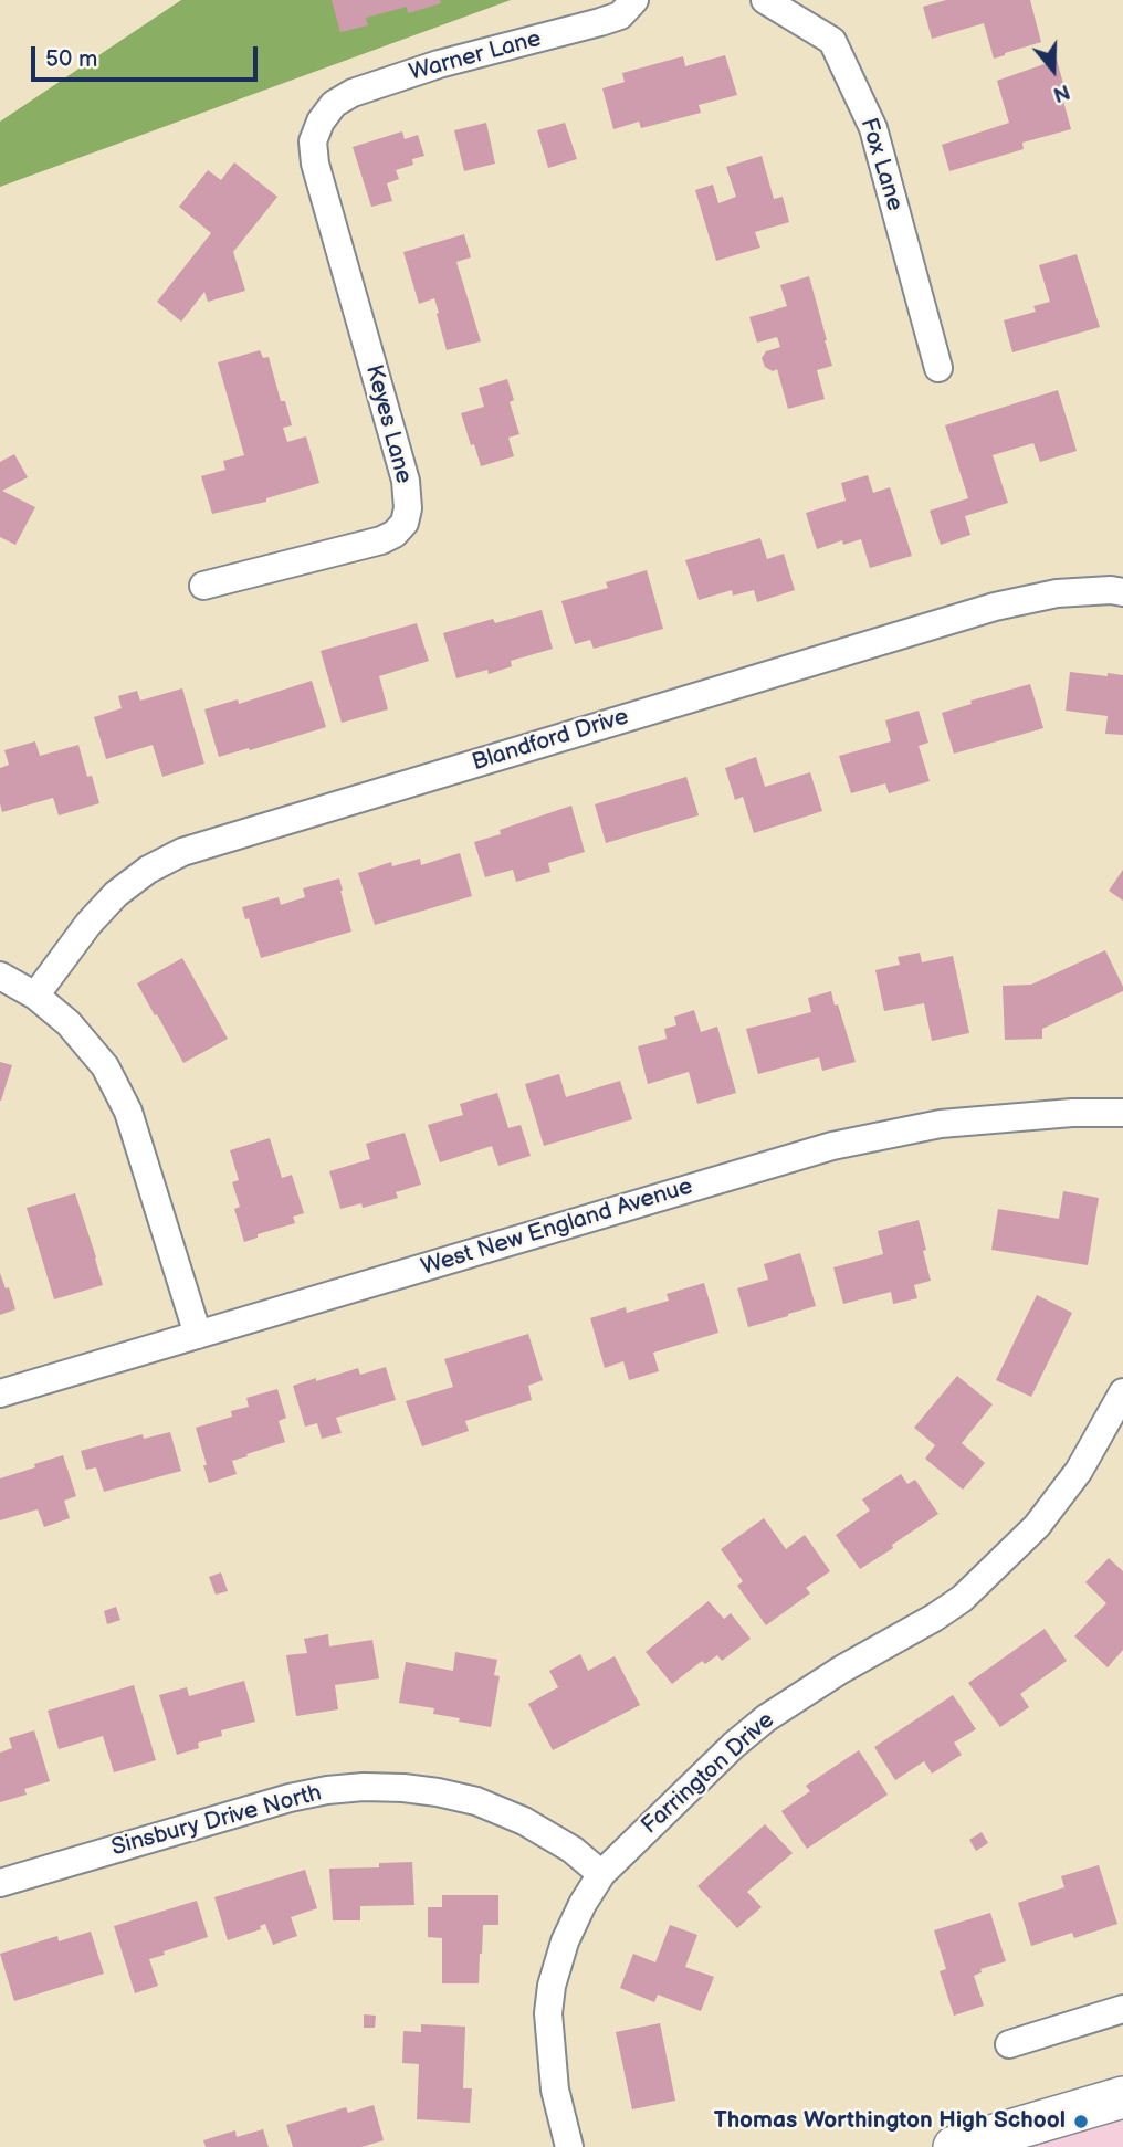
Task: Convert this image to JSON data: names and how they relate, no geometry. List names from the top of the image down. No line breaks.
{"streets":{"street":["Warner Lane","Fox Lane","Keyes Lane","Blandford Drive","West New England Avenue","Farrington Drive","Sinsbury Drive North"]},"crossings":[["Warner Lane","Keyes Lane"],["Farrington Drive","Sinsbury Drive North"]],"places":["Thomas Worthington High School"],"scale_bar":"50 m","north":"bottom"}
